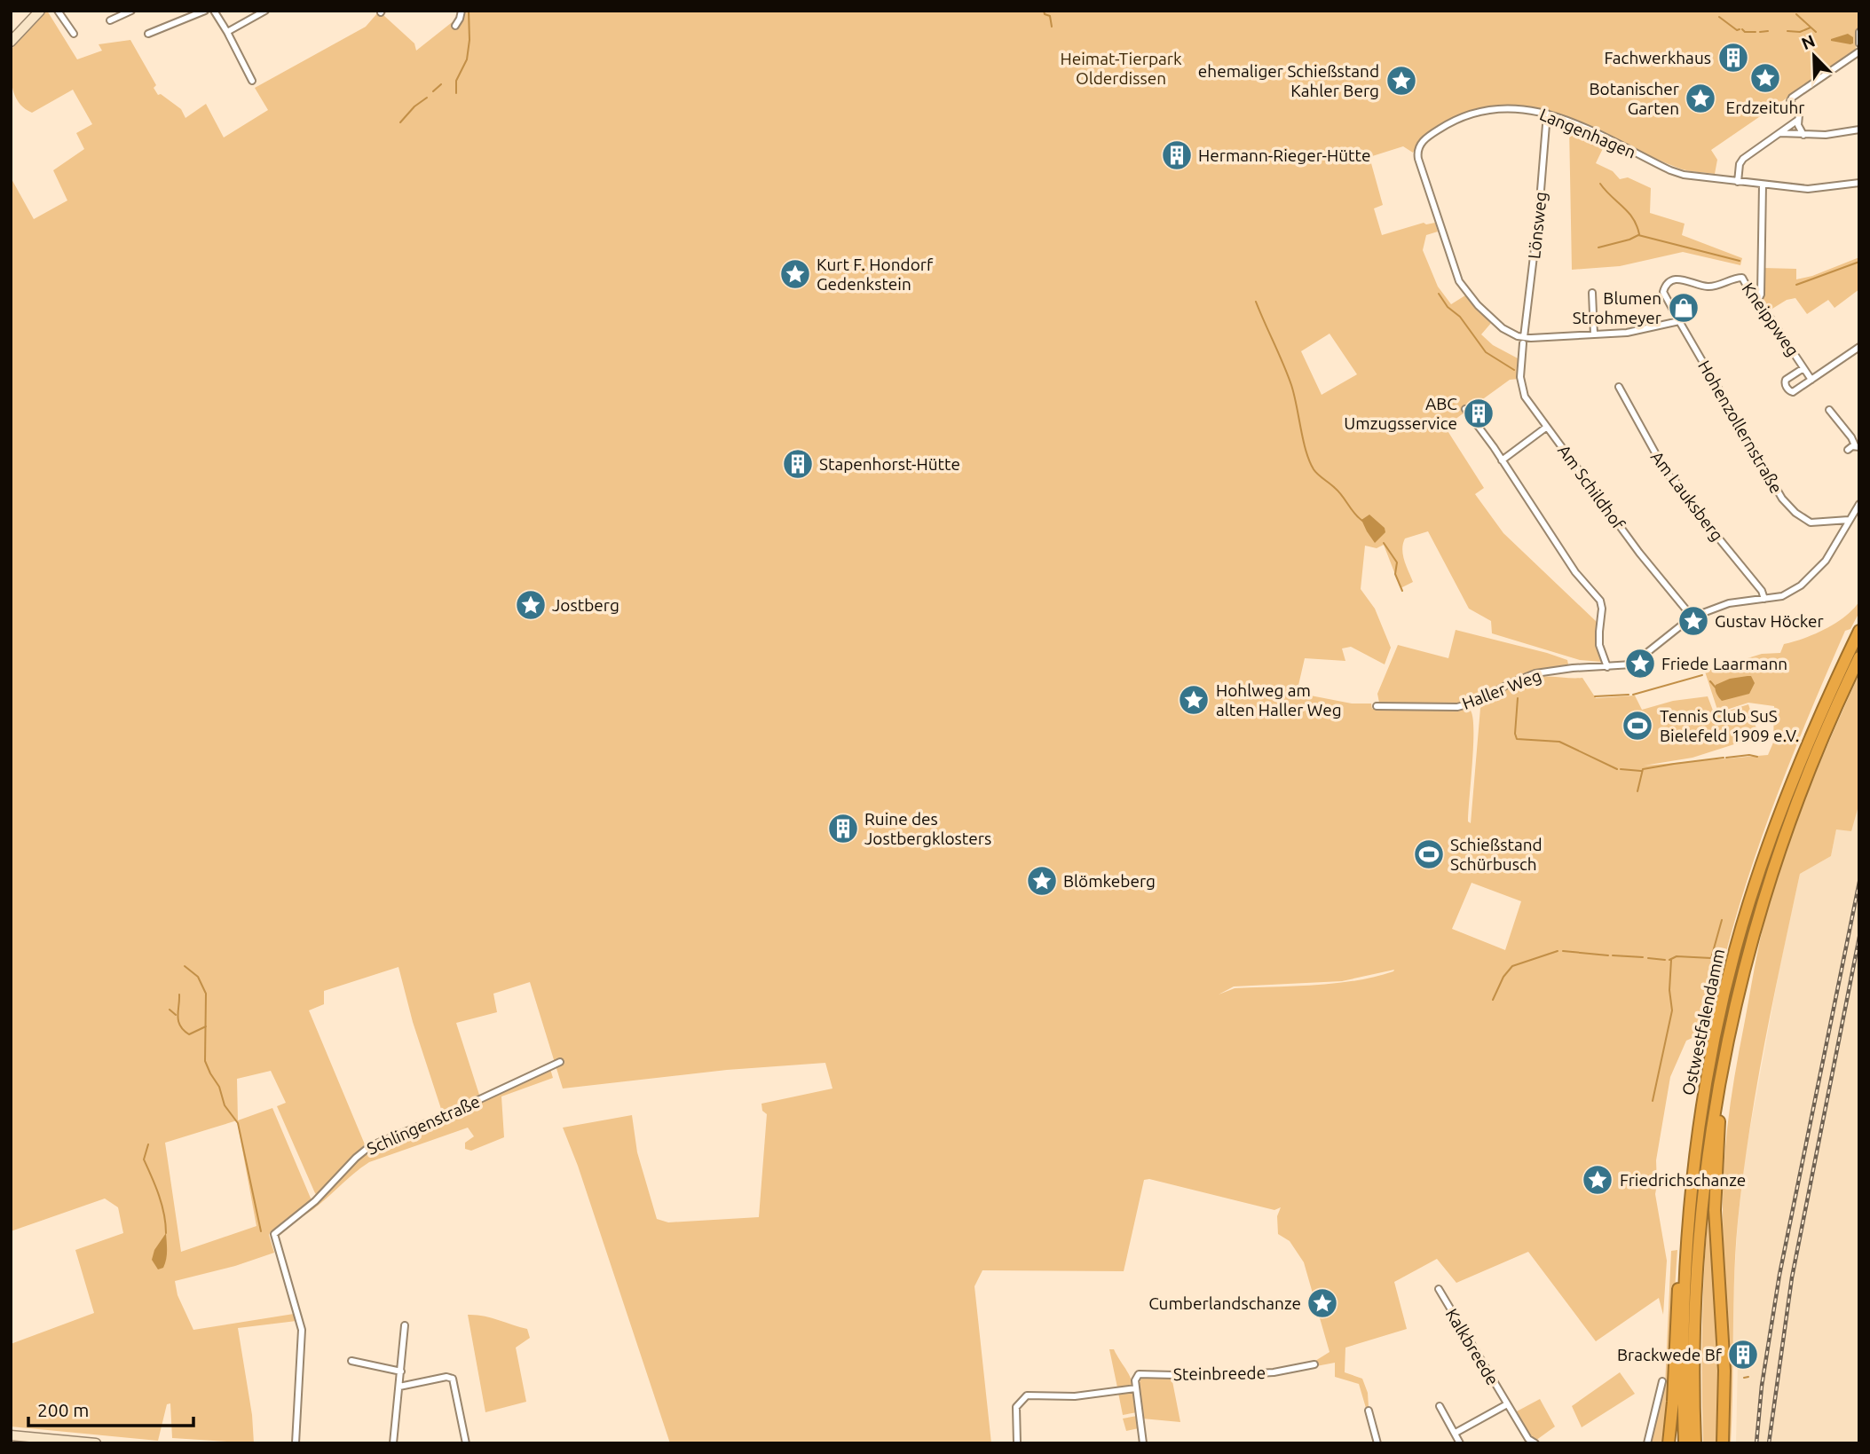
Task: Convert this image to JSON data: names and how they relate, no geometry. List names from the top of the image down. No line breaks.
{"streets":{"highway":["Ostwestfalendamm"],"street":["Langenhagen","Lönsweg","Kneippweg","Hohenzollernstraße","Am Schildhof","Am Lauksberg","Haller Weg","Schlingenstraße","Kalkbreede","Steinbreede"]},"crossings":[["Langenhagen","Lönsweg"],["Langenhagen","Am Schildhof"],["Lönsweg","Am Schildhof"],["Kneippweg","Hohenzollernstraße"],["Hohenzollernstraße","Haller Weg"],["Am Schildhof","Haller Weg"],["Am Lauksberg","Haller Weg"]],"parks":["Heimat-Tierpark Olderdissen"],"places":{"building":["Fachwerkhaus","Hermann-Rieger-Hütte","ABC Umzugsservice","Stapenhorst-Hütte","Ruine des Jostbergklosters","Brackwede Bf"],"place":["Erdzeituhr","ehemaliger Schießstand Kahler Berg","Botanischer Garten","Kurt F. Hondorf Gedenkstein","Jostberg","Gustav Höcker","Friede Laarmann","Hohlweg am alten Haller Weg","Blömkeberg","Friedrichschanze","Cumberlandschanze"],"shop":["Blumen Strohmeyer"],"sports":["Tennis Club SuS Bielefeld 1909 e.V.","Schießstand Schürbusch"]},"scale_bar":"200 m","north":"top left"}
